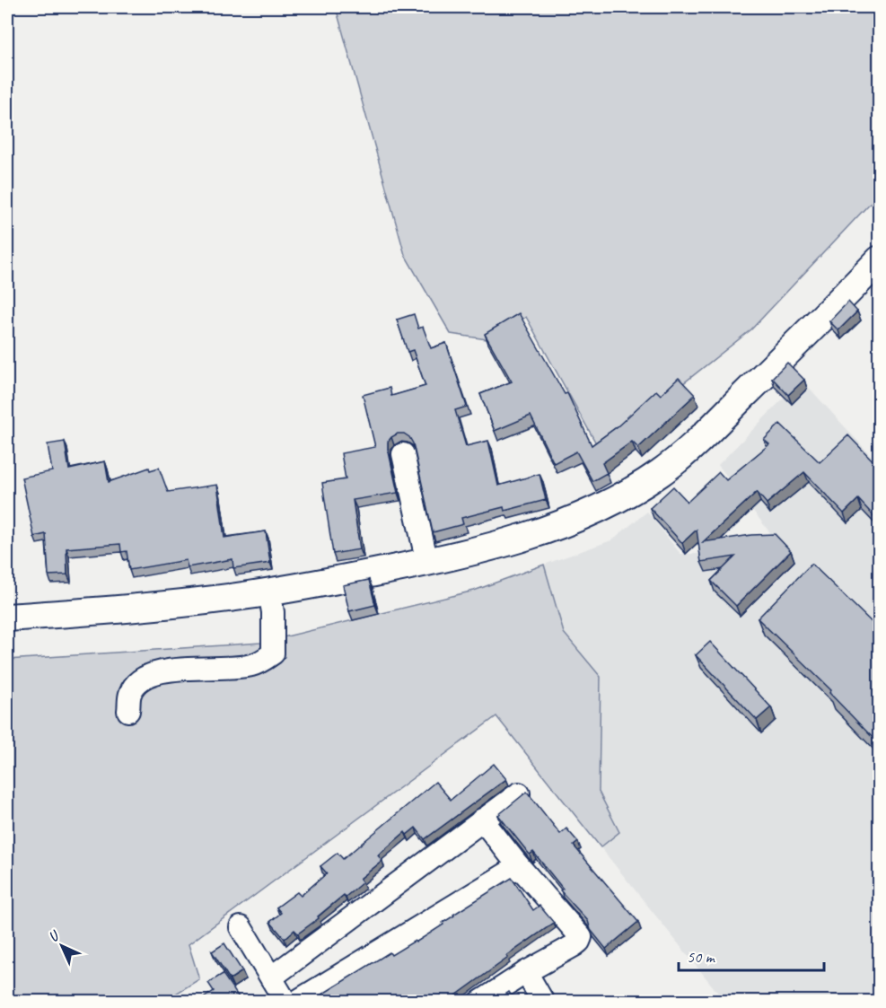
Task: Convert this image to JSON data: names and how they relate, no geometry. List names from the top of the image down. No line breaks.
{"scale_bar":"50 m","north":"top left"}
